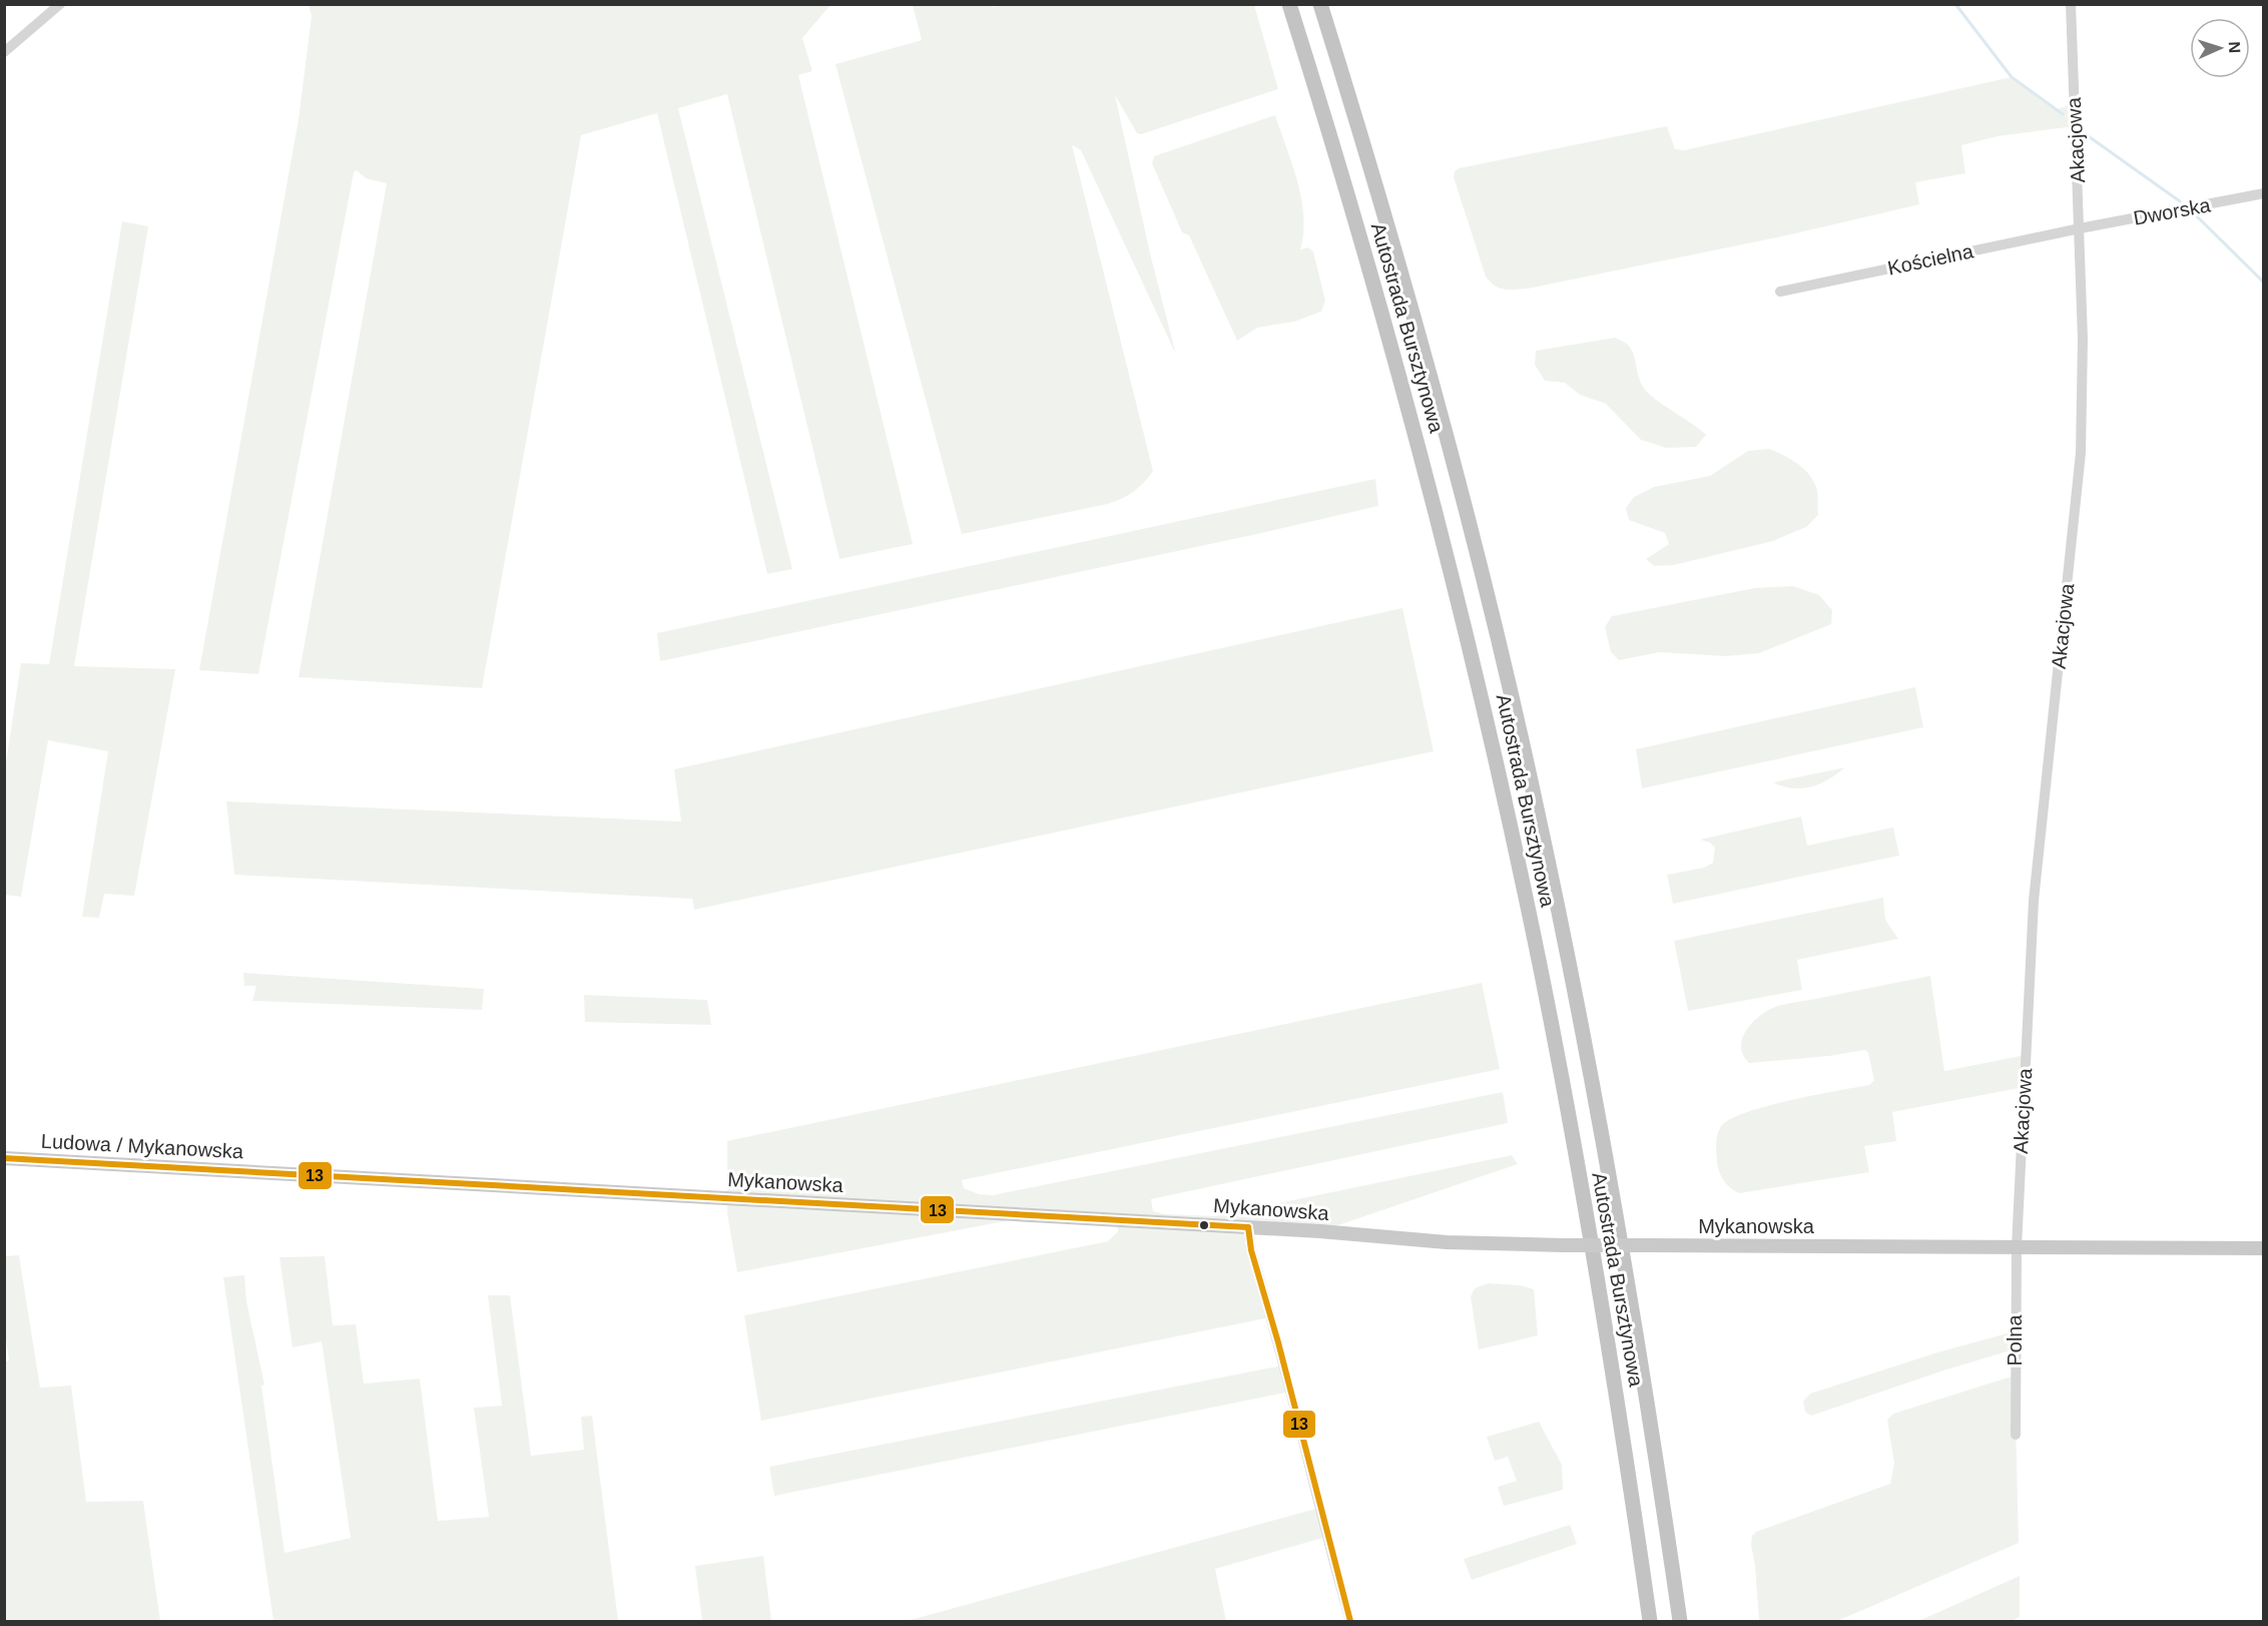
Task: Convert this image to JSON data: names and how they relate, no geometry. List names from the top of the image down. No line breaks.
{"streets":{"highway":["Autostrada Bursztynowa"],"main road":["Ludowa / Mykanowska","Mykanowska"],"street":["Akacjowa","Dworska","Kościelna","Polna"]},"crossings":[["Akacjowa","Dworska"],["Akacjowa","Kościelna"],["Akacjowa","Mykanowska"],["Akacjowa","Polna"],["Dworska","Kościelna"],["Ludowa / Mykanowska","Mykanowska"],["Mykanowska","Polna"]],"lines":["transit line 13"],"north":"right"}
